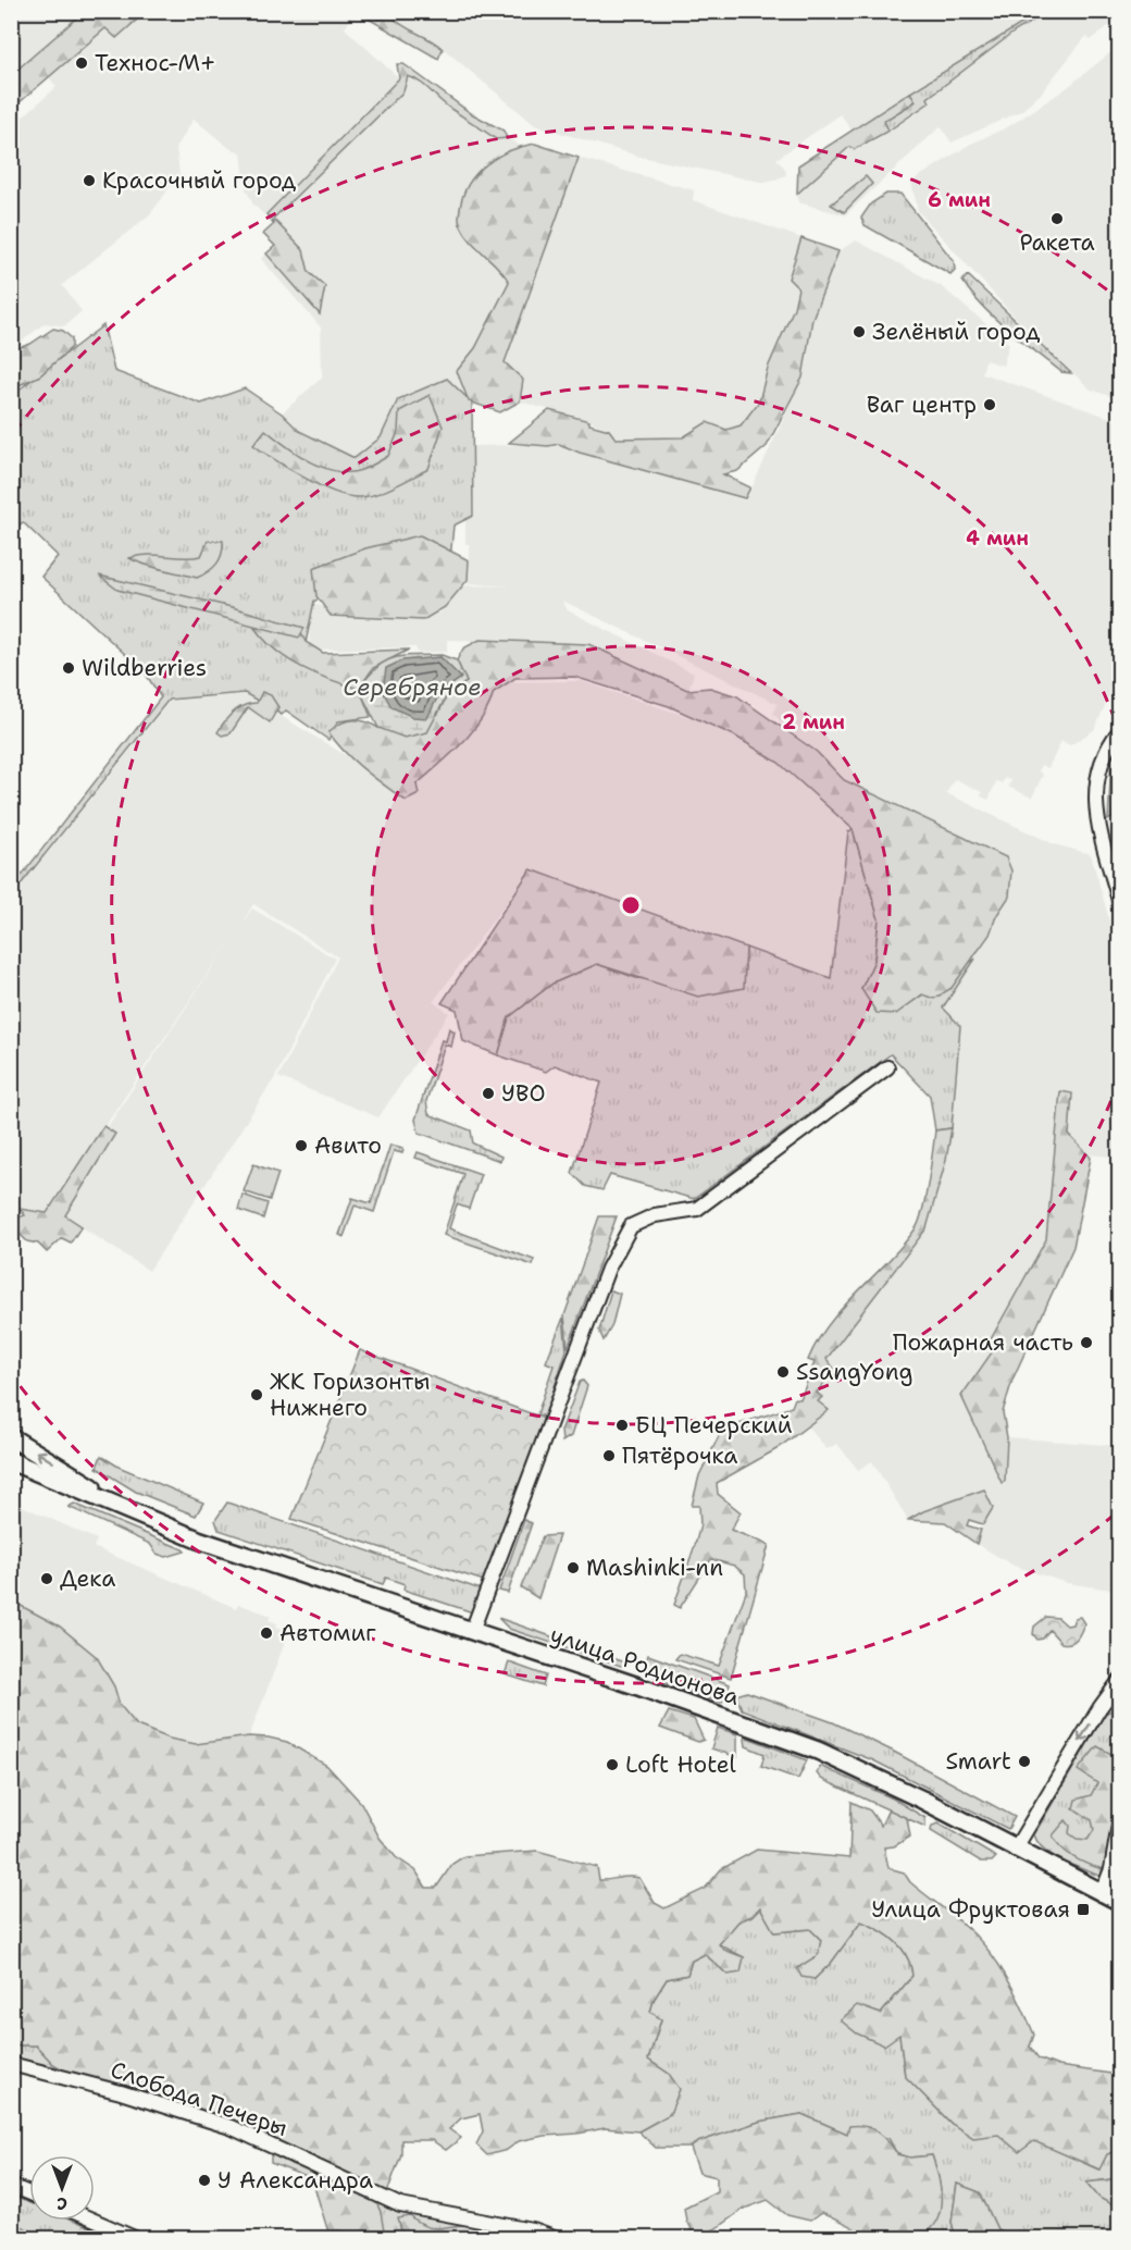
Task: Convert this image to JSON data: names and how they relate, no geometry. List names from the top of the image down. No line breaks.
{"streets":{"main road":["улица Родионова"],"street":["Слобода Печеры"]},"water":["Серебряное"],"places":{"other":["Технос-М+","Красочный город","Ракета","Зелёный город","Ваг центр","Wildberries","УВО","Авито","Пожарная часть","SsangYong","ЖК Горизонты Нижнего","БЦ Печерский","Пятёрочка","Mashinki-nn","Дека","Автомиг","Smart","Loft Hotel","У Александра"],"transit":["Улица Фруктовая"]},"north":"bottom","rings":["6 мин","4 мин","2 мин"]}
